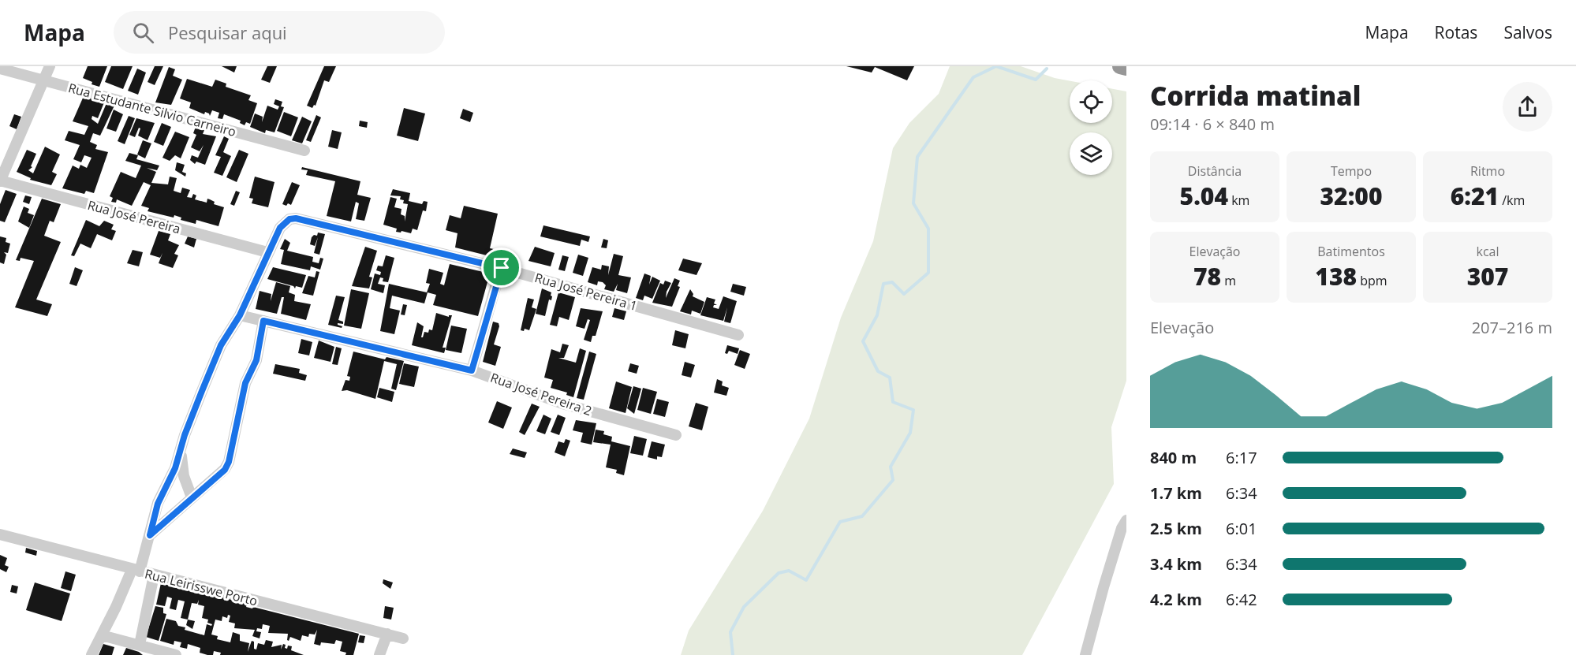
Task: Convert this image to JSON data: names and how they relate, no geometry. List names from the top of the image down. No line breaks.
{"streets":{"street":["Rua Estudante Silvio Carneiro","Rua José Pereira","Rua José Pereira 1","Rua José Pereira 2","Rua Leirisswe Porto"]},"crossings":[["Rua José Pereira","Rua José Pereira 1"]],"page":{"header":"Mapa","search":"Pesquisar aqui","nav":["Mapa","Rotas","Salvos"],"heading":["Corrida matinal","09:14 · 6 × 840 m"],"stats":[["Distância","5.04 km"],["Tempo","32:00"],["Ritmo","6:21 /km"],["Elevação","78 m"],["Batimentos","138 bpm"],["kcal","307"]],"chart":["Elevação","207–216 m"],"list":[{"name":"840 m","note":"6:17"},{"name":"1.7 km","note":"6:34"},{"name":"2.5 km","note":"6:01"},{"name":"3.4 km","note":"6:34"},{"name":"4.2 km","note":"6:42"}]}}
